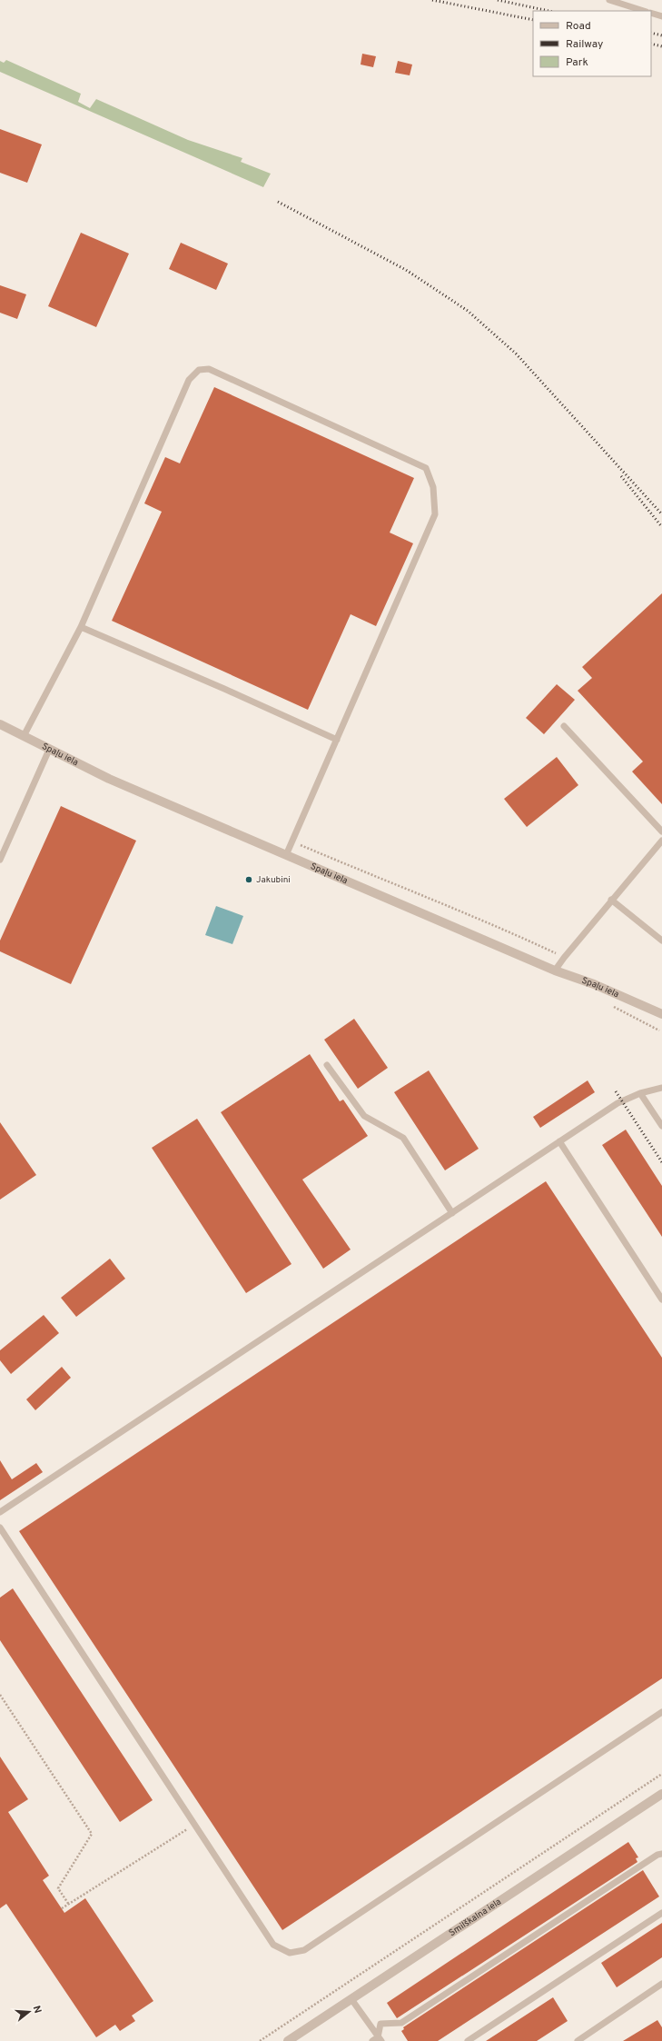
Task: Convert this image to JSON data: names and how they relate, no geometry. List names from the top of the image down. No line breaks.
{"streets":{"street":["Spaļu iela","Smilškalna iela"]},"places":["Jakubini"],"legend":["Road","Railway","Park"],"north":"right"}
